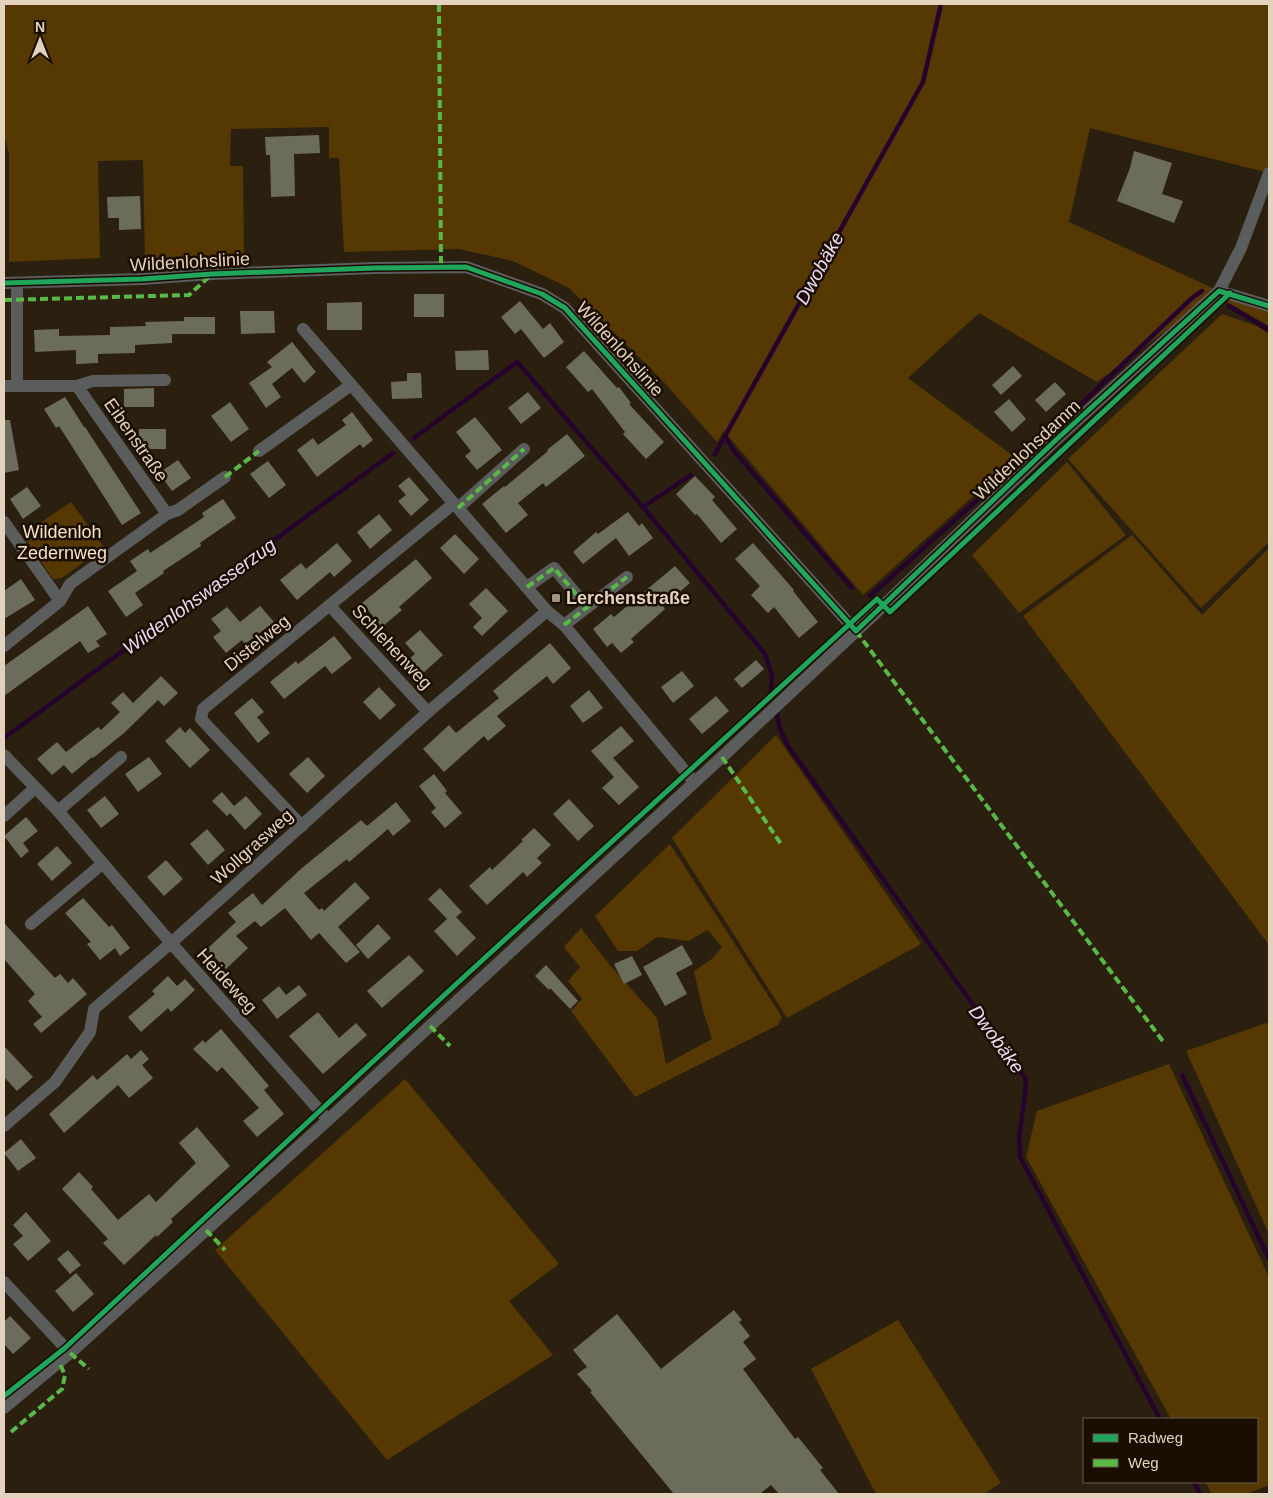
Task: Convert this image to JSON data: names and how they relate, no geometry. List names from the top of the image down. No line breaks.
{"streets":{"street":["Wildenlohslinie","Eibenstraße","Wildenlohsdamm","Distelweg","Schlehenweg","Wollgrasweg","Heideweg"]},"crossings":[["Wildenlohslinie","Wildenlohsdamm"],["Wildenlohsdamm","Heideweg"],["Distelweg","Schlehenweg"],["Distelweg","Wollgrasweg"],["Schlehenweg","Wollgrasweg"],["Wollgrasweg","Heideweg"]],"water":["Dwobäke","Wildenlohswasserzug"],"parks":["Wildenloh Zedernweg"],"places":{"transit":["Lerchenstraße"]},"legend":["Radweg","Weg"],"north":"top"}
